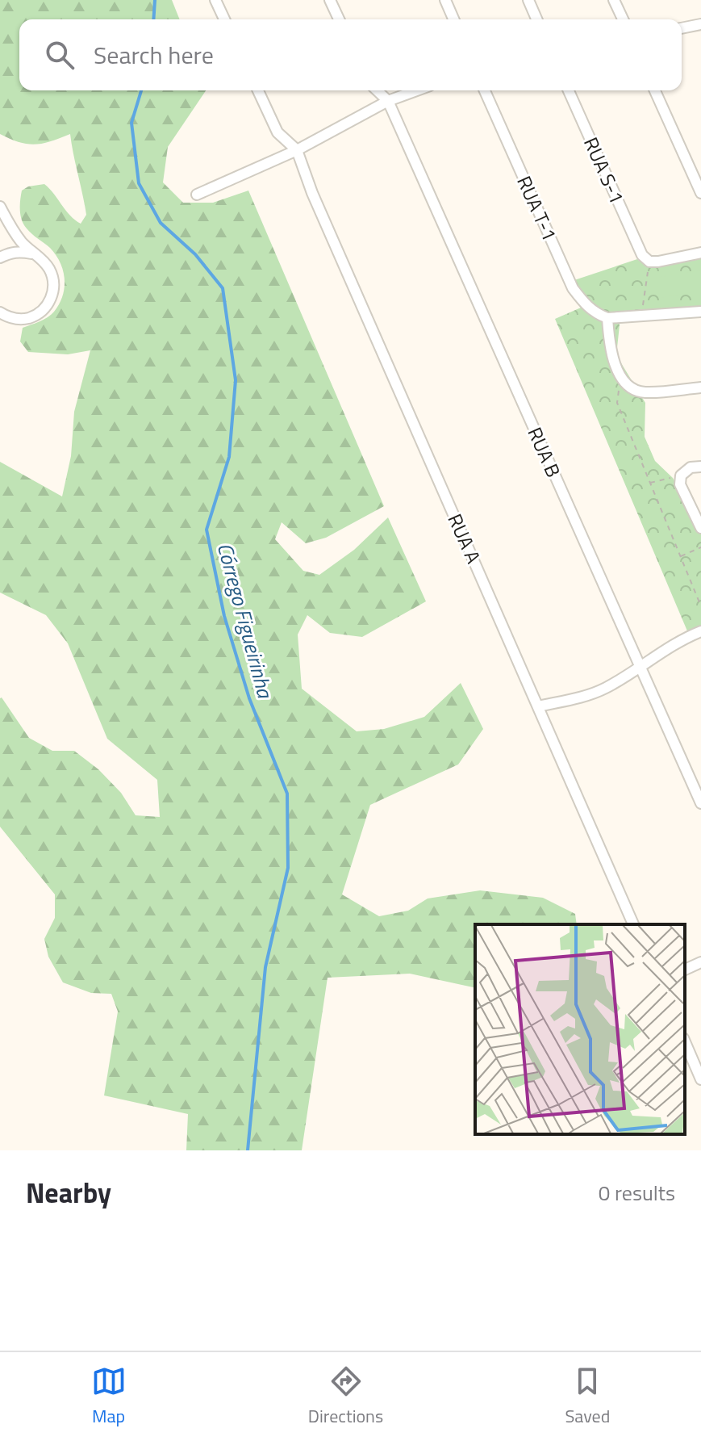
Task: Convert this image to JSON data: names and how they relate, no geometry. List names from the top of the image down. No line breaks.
{"streets":{"street":["RUA S-1","RUA T-1","RUA B","RUA A"]},"water":["Córrego Figueirinha"],"page":{"search":"Search here","heading":["Nearby","0 results"],"nav":["Map","Directions","Saved"]}}
